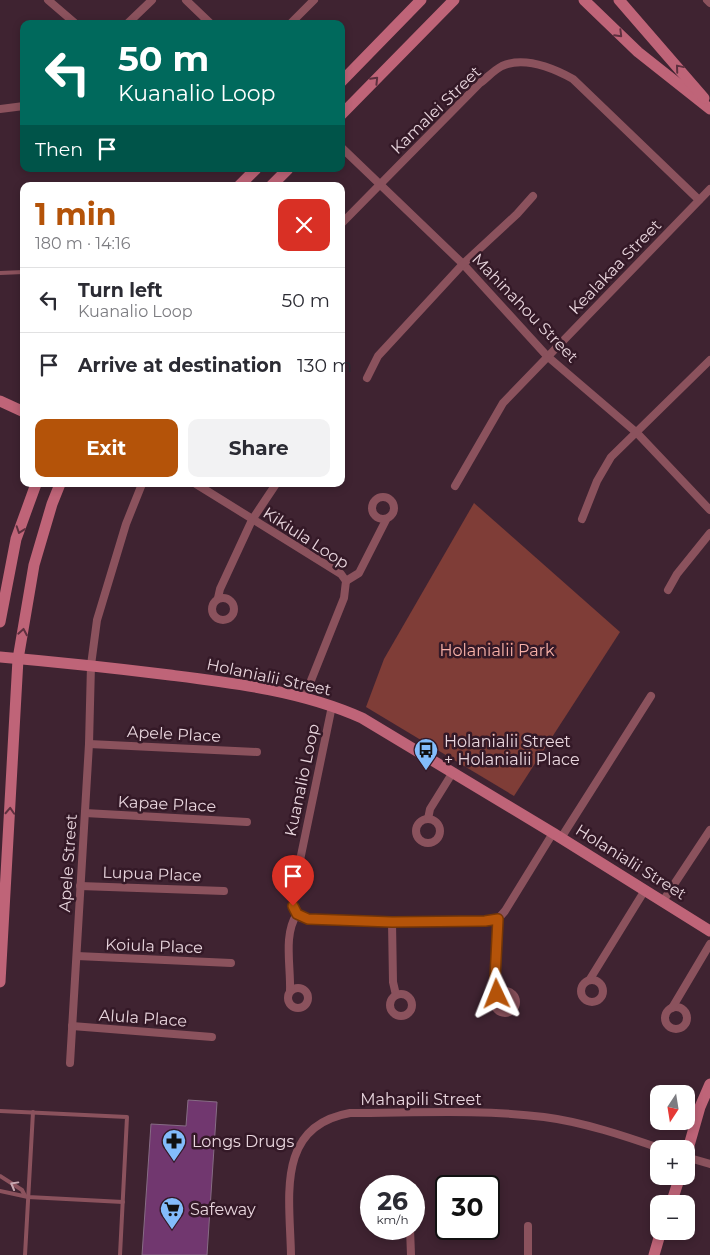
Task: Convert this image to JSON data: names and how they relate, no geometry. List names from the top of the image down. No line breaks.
{"streets":{"street":["Kamalei Street","Kealakaa Street","Mahinahou Street","Kikiula Loop","Holanialii Street","Apele Place","Kuanalio Loop","Kapae Place","Apele Street","Lupua Place","Koiula Place","Alula Place","Mahapili Street"]},"crossings":[["Kamalei Street","Kealakaa Street"],["Kamalei Street","Mahinahou Street"],["Kealakaa Street","Mahinahou Street"],["Kikiula Loop","Holanialii Street"],["Holanialii Street","Kuanalio Loop"],["Holanialii Street","Apele Street"],["Apele Place","Apele Street"],["Kapae Place","Apele Street"],["Apele Street","Lupua Place"],["Apele Street","Koiula Place"],["Apele Street","Alula Place"]],"parks":["Holanialii Park"],"places":{"bus stop":["Holanialii Street + Holanialii Place"],"pharmacy":["Longs Drugs"],"supermarket":["Safeway"]},"north":"bottom","page":{"turn":["50 m","Kuanalio Loop"],"then":"Then","heading":["1 min","180 m · 14:16"],"list":[{"name":"Turn left","note":"Kuanalio Loop","value":"50 m"},{"name":"Arrive at destination","value":"130 m"}],"buttons":["Exit","Share"],"map_buttons":["+","−"],"speed":"26 km/h","limit":"30"}}
